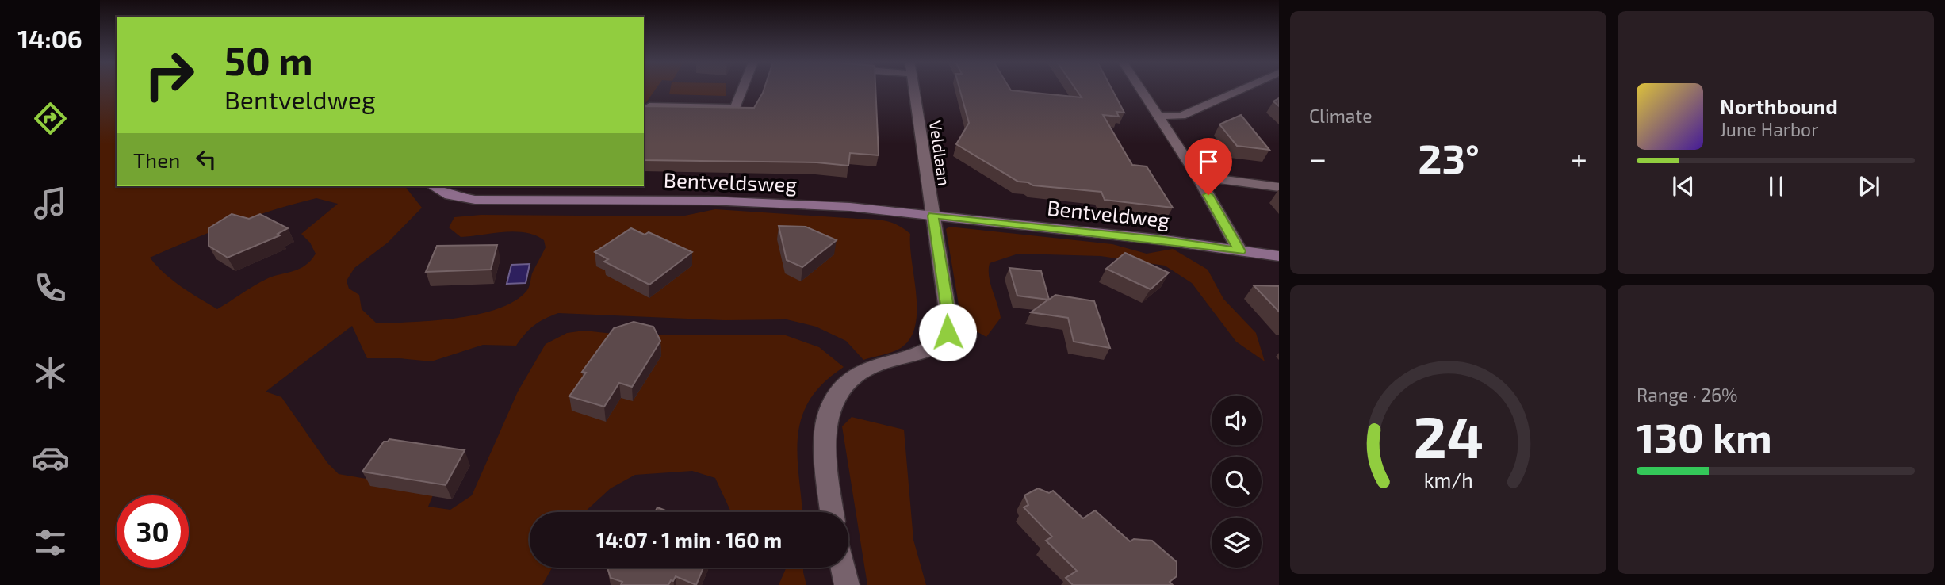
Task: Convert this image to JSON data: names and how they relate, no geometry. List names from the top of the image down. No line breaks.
{"streets":{"street":["Veldlaan","Bentveldsweg","Bentveldweg"]},"crossings":[["Veldlaan","Bentveldsweg"],["Veldlaan","Bentveldweg"],["Bentveldsweg","Bentveldweg"]],"page":{"tabs":"14:06","tile":["Climate",["Range · 26%","130 km"]],"turn":["50 m","Bentveldweg"],"song":["Northbound","June Harbor"],"then":"Then","heat":["−","23°","+"],"limit":"30","trip":"14:07 · 1 min · 160 m","gauge":["24","km/h"]}}
